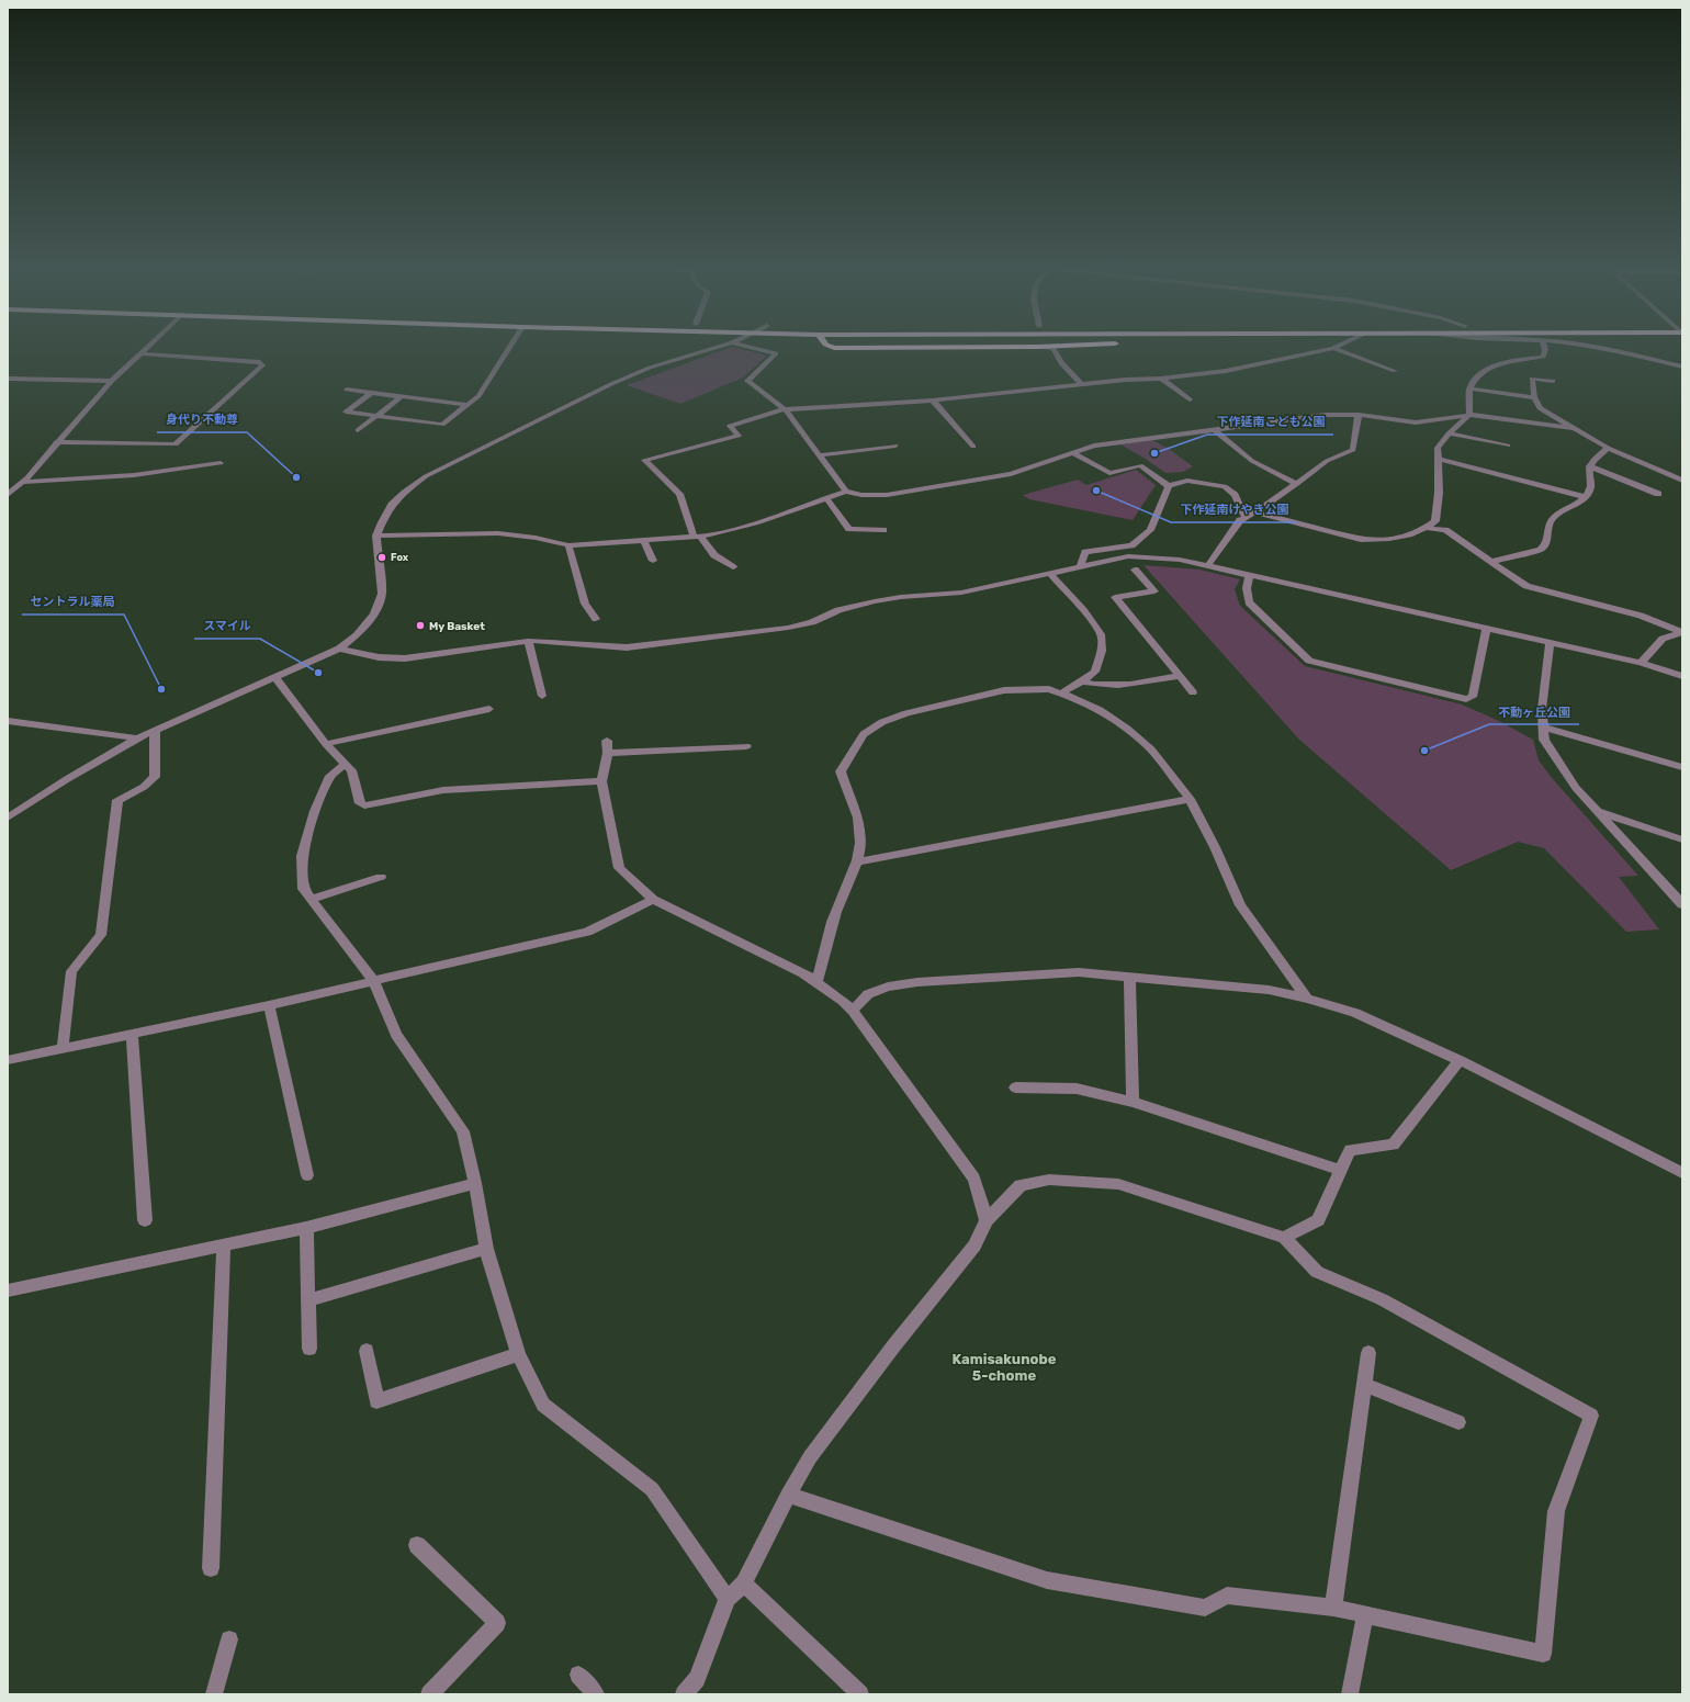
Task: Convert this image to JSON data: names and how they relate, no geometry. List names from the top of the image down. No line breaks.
{"districts":["Kamisakunobe 5-chome"],"places":["下作延南こども公園","身代り不動尊","下作延南けやき公園","Fox","My Basket","スマイル","セントラル薬局","不動ヶ丘公園"]}
